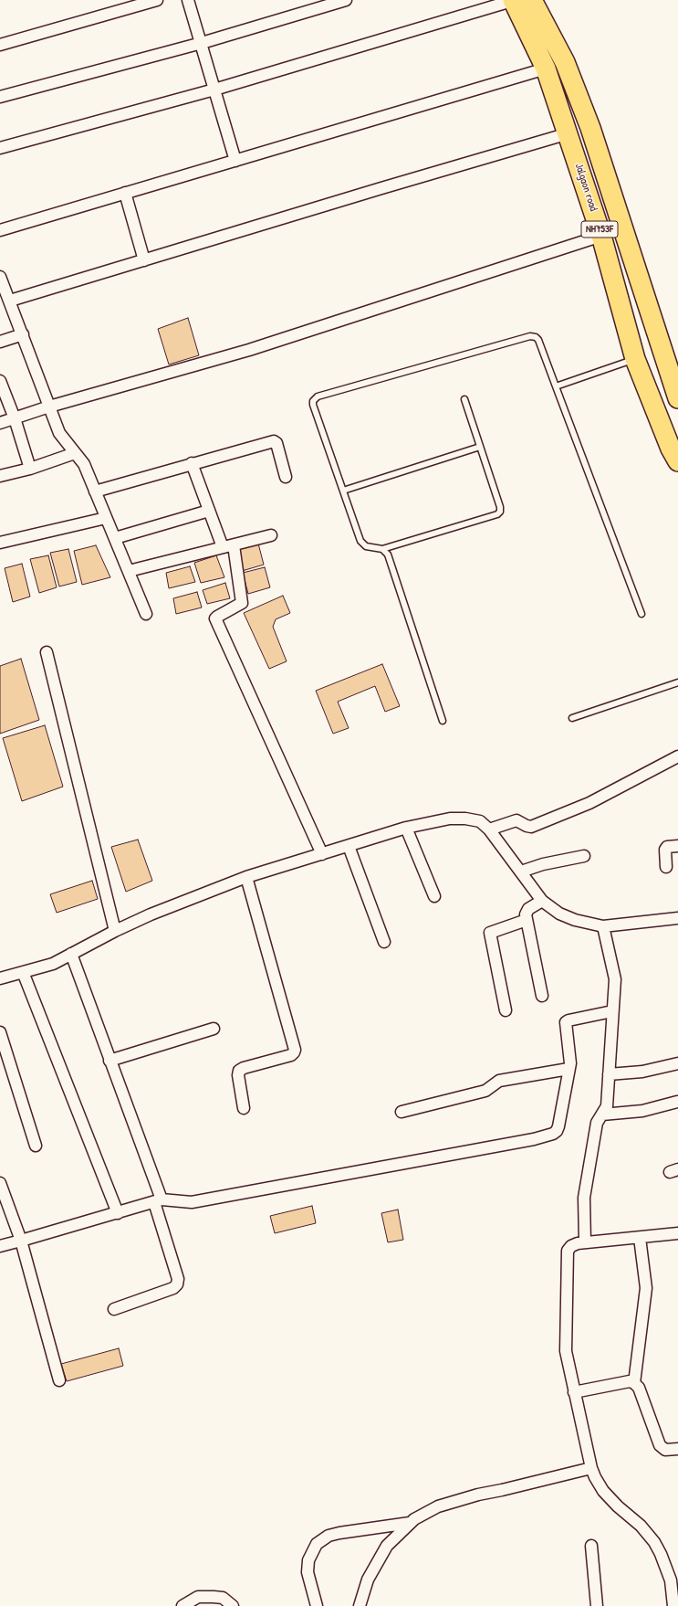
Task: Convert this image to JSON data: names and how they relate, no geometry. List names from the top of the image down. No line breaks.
{"streets":{"highway":["Jalgaon road","NH753F"]}}
